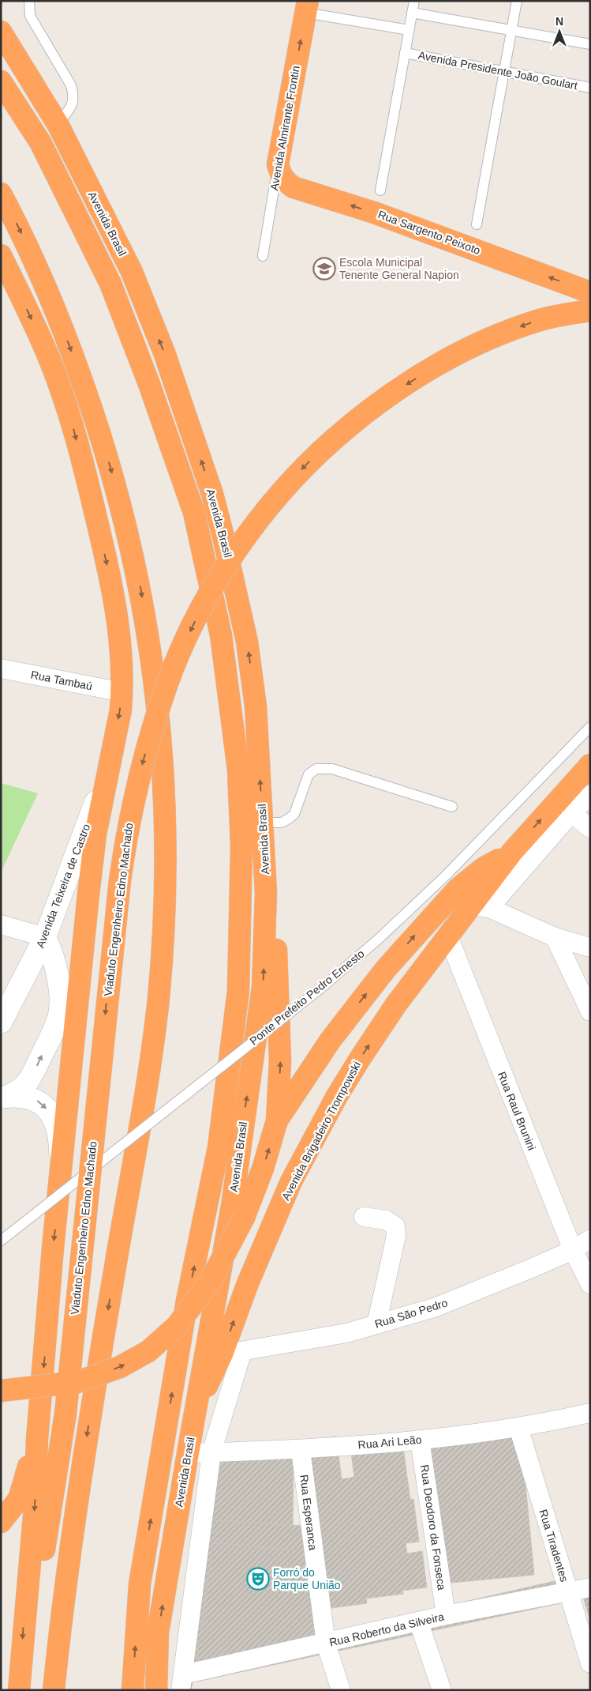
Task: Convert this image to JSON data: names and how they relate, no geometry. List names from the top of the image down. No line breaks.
{"streets":{"highway":["Avenida Almirante Frontin","Avenida Brasil","Rua Sargento Peixoto","Viaduto Engenheiro Edno Machado","Avenida Brigadeiro Trompowski"],"street":["Rua Tambaú","Avenida Teixeira de Castro","Rua Raul Brunini","Rua São Pedro","Rua Ari Leão","Rua Esperanca","Rua Deodoro da Fonseca","Rua Tiradentes","Rua Roberto da Silveira"],"lane":["Avenida Presidente João Goulart","Ponte Prefeito Pedro Ernesto"]},"crossings":[["Avenida Almirante Frontin","Rua Sargento Peixoto"],["Avenida Brasil","Avenida Brigadeiro Trompowski"],["Avenida Brasil","Rua Ari Leão"],["Rua Raul Brunini","Avenida Brigadeiro Trompowski"],["Rua Raul Brunini","Rua São Pedro"],["Avenida Brigadeiro Trompowski","Rua São Pedro"],["Avenida Brigadeiro Trompowski","Rua Ari Leão"],["Rua Ari Leão","Rua Esperanca"],["Rua Ari Leão","Rua Deodoro da Fonseca"],["Rua Ari Leão","Rua Tiradentes"],["Rua Esperanca","Rua Roberto da Silveira"],["Rua Deodoro da Fonseca","Rua Roberto da Silveira"],["Rua Tiradentes","Rua Roberto da Silveira"]],"one_way":["Avenida Almirante Frontin","Rua Sargento Peixoto"],"places":{"school or university":["Escola Municipal Tenente General Napion"],"theatre":["Forró do Parque União"]},"north":"top"}
